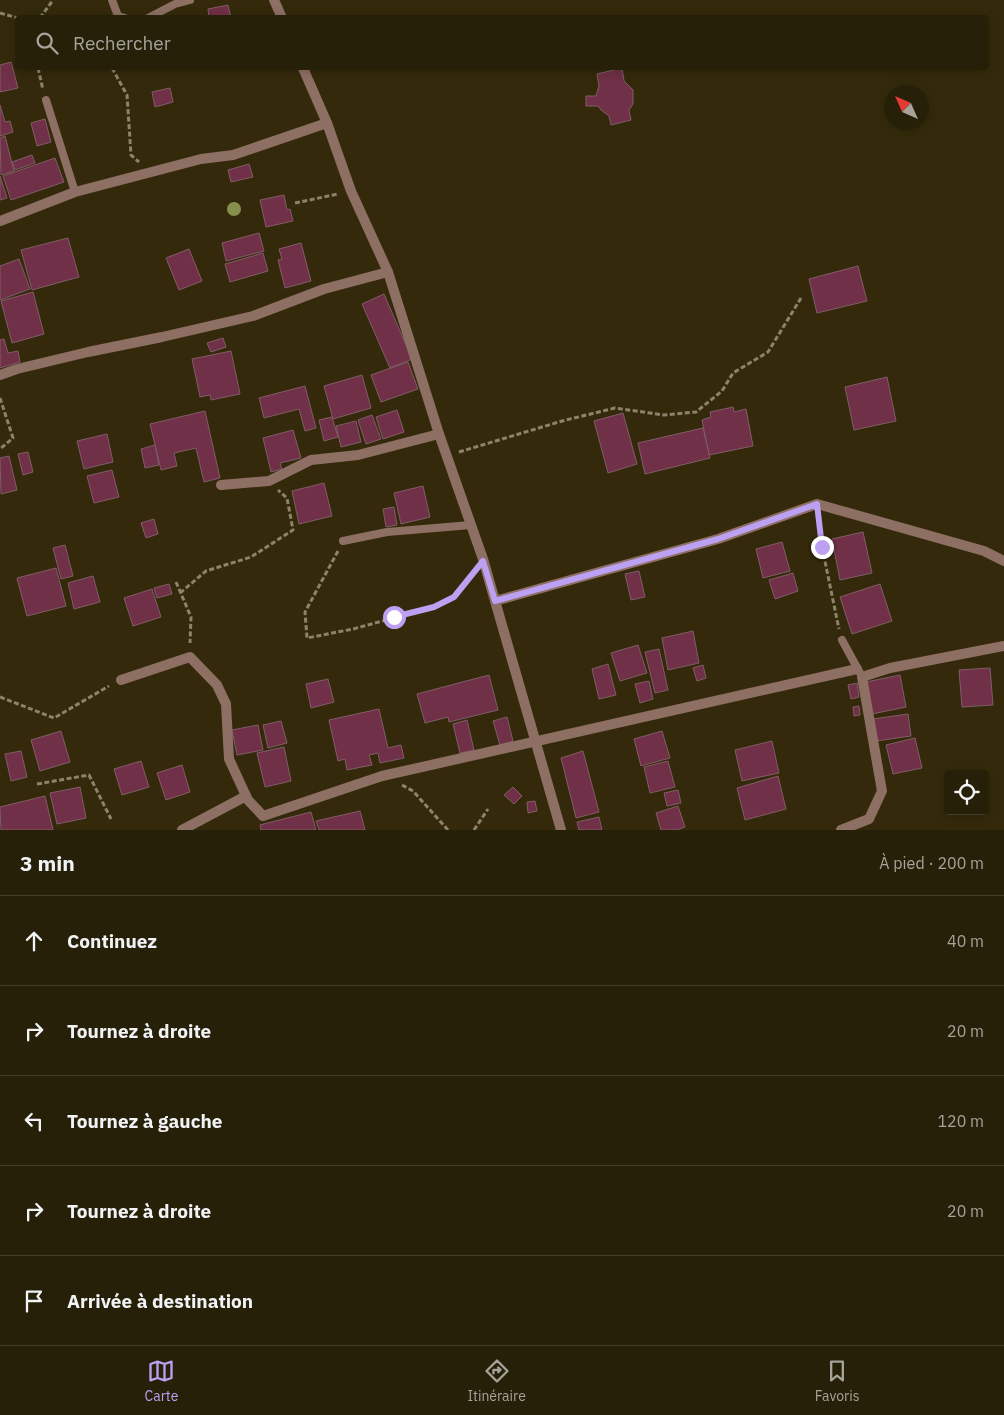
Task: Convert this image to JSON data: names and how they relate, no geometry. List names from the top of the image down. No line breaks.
{"north":"top left","page":{"search":"Rechercher","heading":["3 min","À pied · 200 m"],"list":[["Continuez","40 m"],["Tournez à droite","20 m"],["Tournez à gauche","120 m"],["Tournez à droite","20 m"],"Arrivée à destination"],"nav":["Carte","Itinéraire","Favoris"]}}
